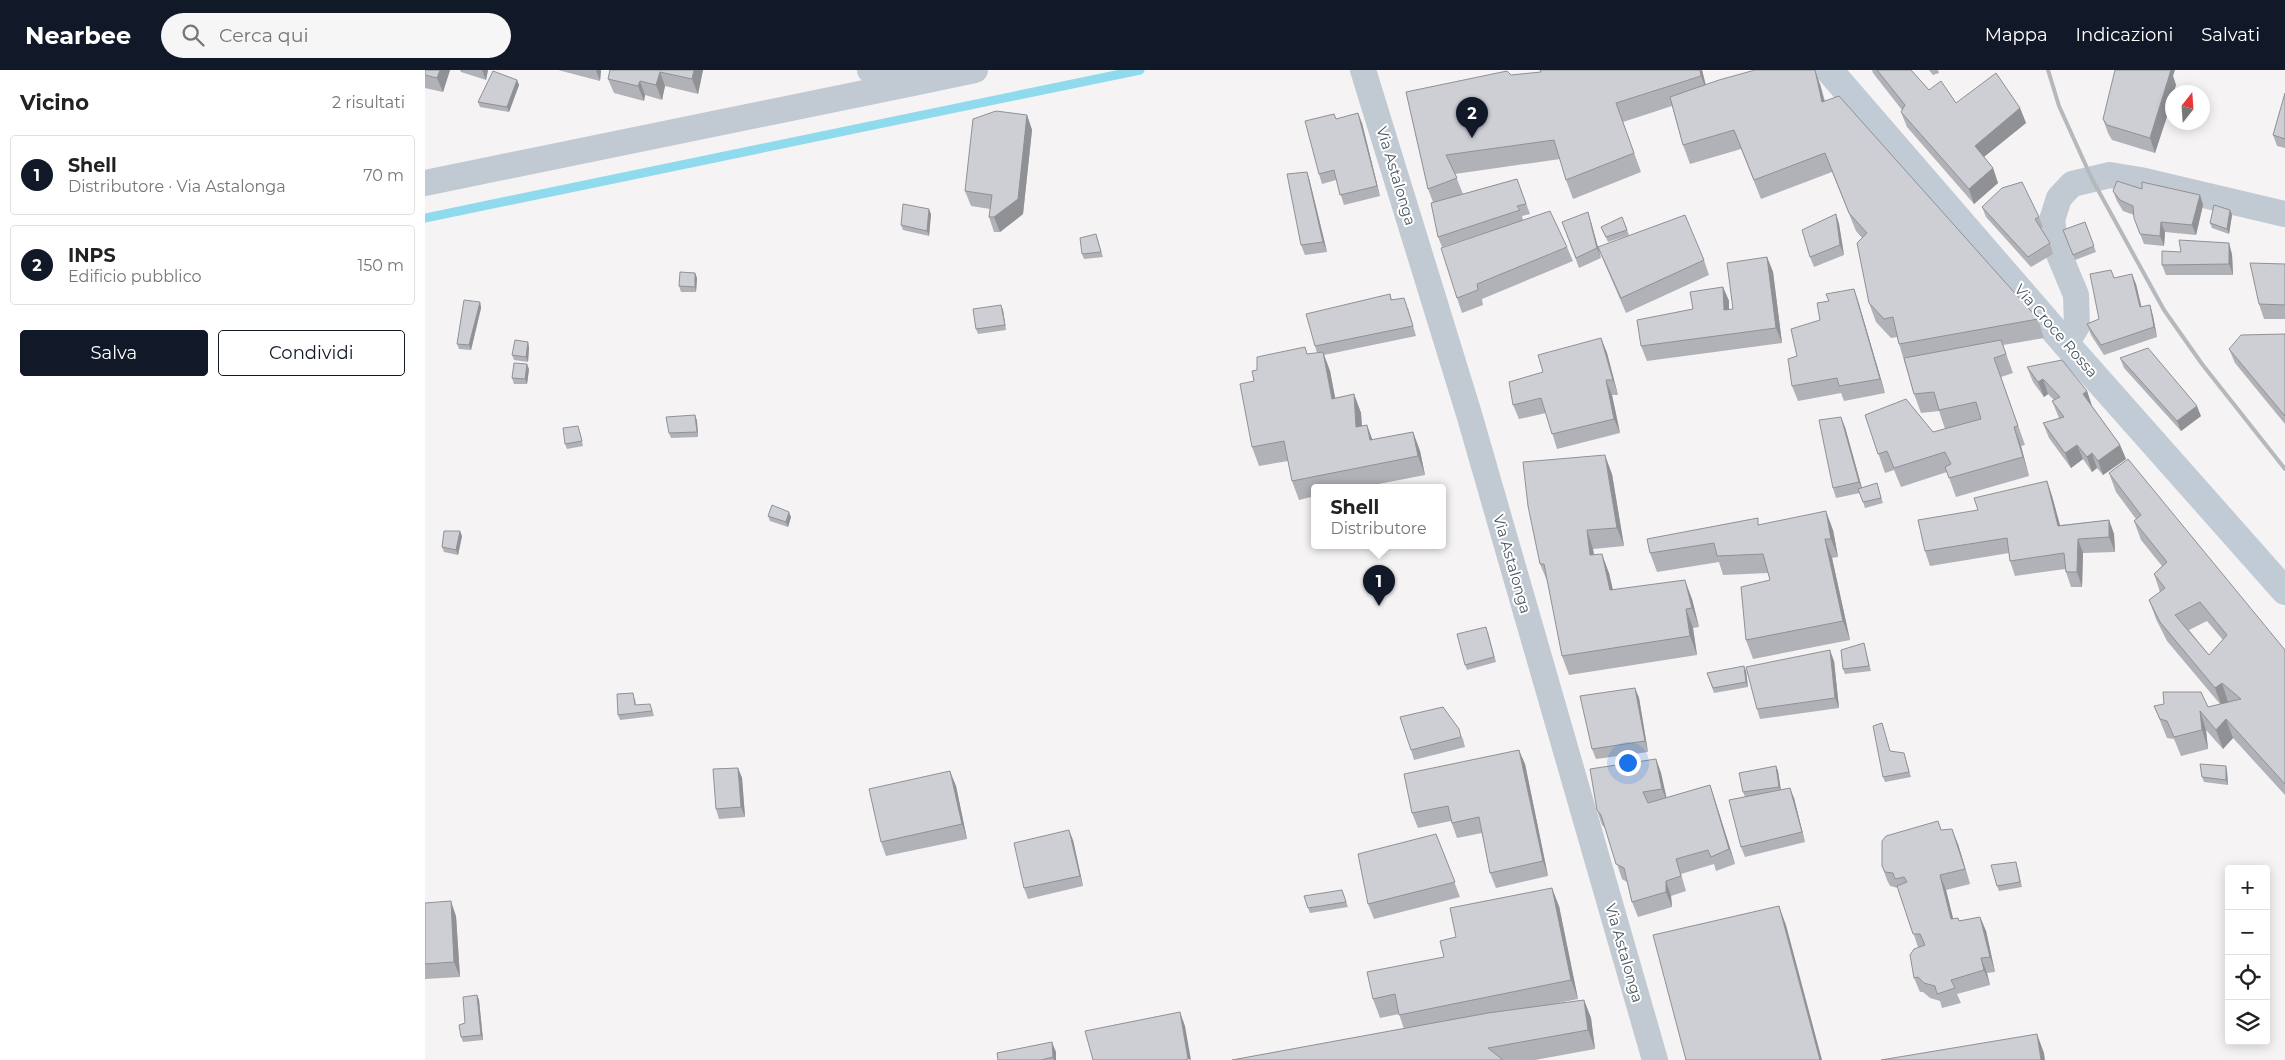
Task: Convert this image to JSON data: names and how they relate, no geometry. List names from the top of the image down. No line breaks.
{"streets":{"main road":["Via Croce Rossa"],"street":["Via Astalonga"]},"north":"top","page":{"header":"Nearbee","search":"Cerca qui","nav":["Mappa","Indicazioni","Salvati"],"heading":["Vicino","2 risultati"],"pins":["2","1"],"list":[{"mark":"1","name":"Shell","note":"Distributore · Via Astalonga","value":"70 m"},{"mark":"2","name":"INPS","note":"Edificio pubblico","value":"150 m"}],"buttons":["Salva","Condividi"],"popup":["Shell","Distributore"],"map_buttons":["+","−"]}}
